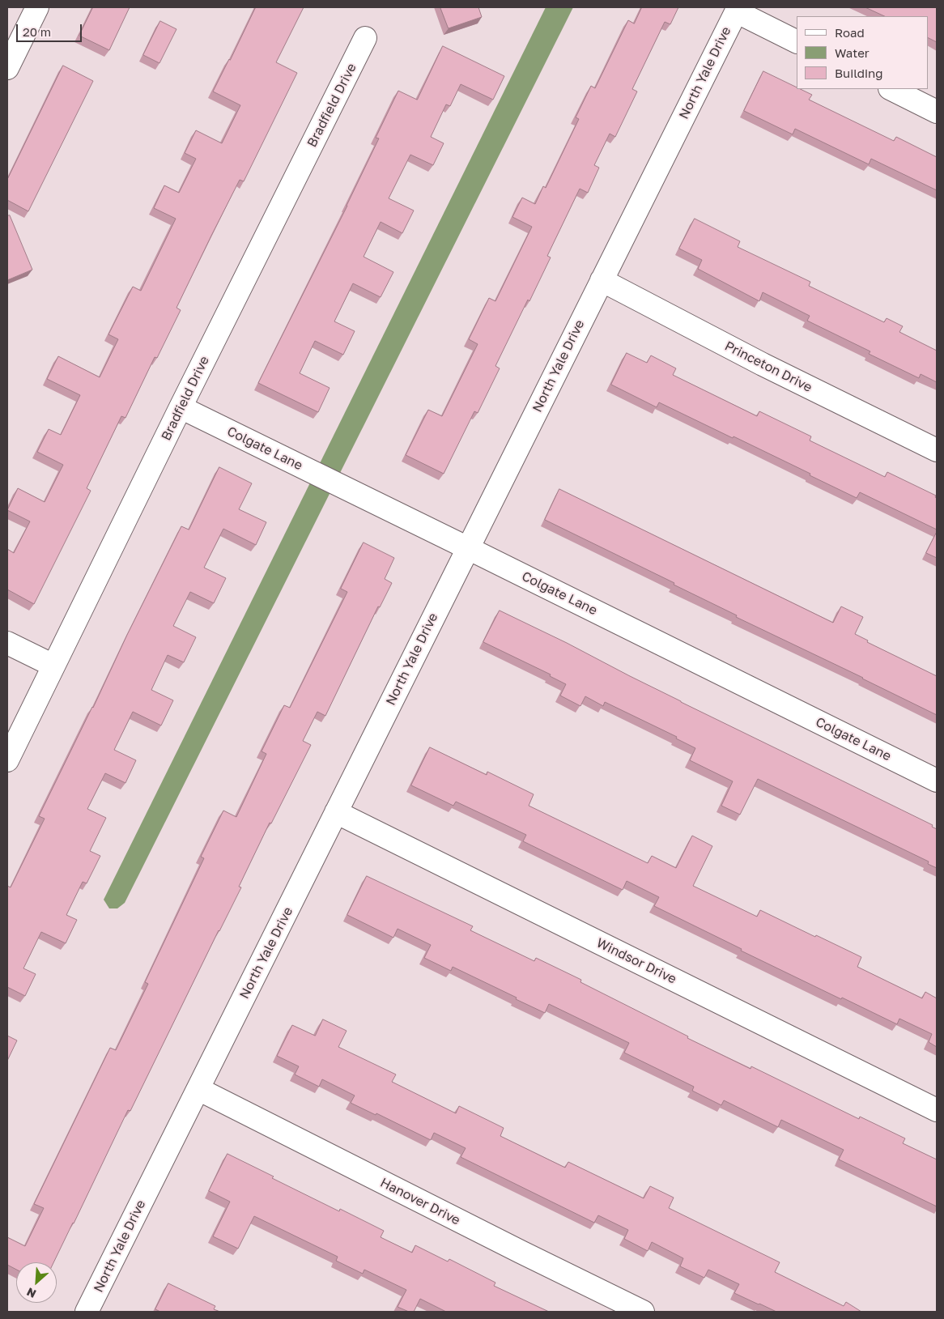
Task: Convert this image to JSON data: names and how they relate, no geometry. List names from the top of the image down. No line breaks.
{"streets":{"street":["North Yale Drive","Bradfield Drive","Princeton Drive","Colgate Lane","Windsor Drive","Hanover Drive"]},"crossings":[["North Yale Drive","Princeton Drive"],["North Yale Drive","Colgate Lane"],["North Yale Drive","Windsor Drive"],["North Yale Drive","Hanover Drive"],["Bradfield Drive","Colgate Lane"]],"legend":["Road","Water","Building"],"scale_bar":"20 m","north":"bottom left"}
